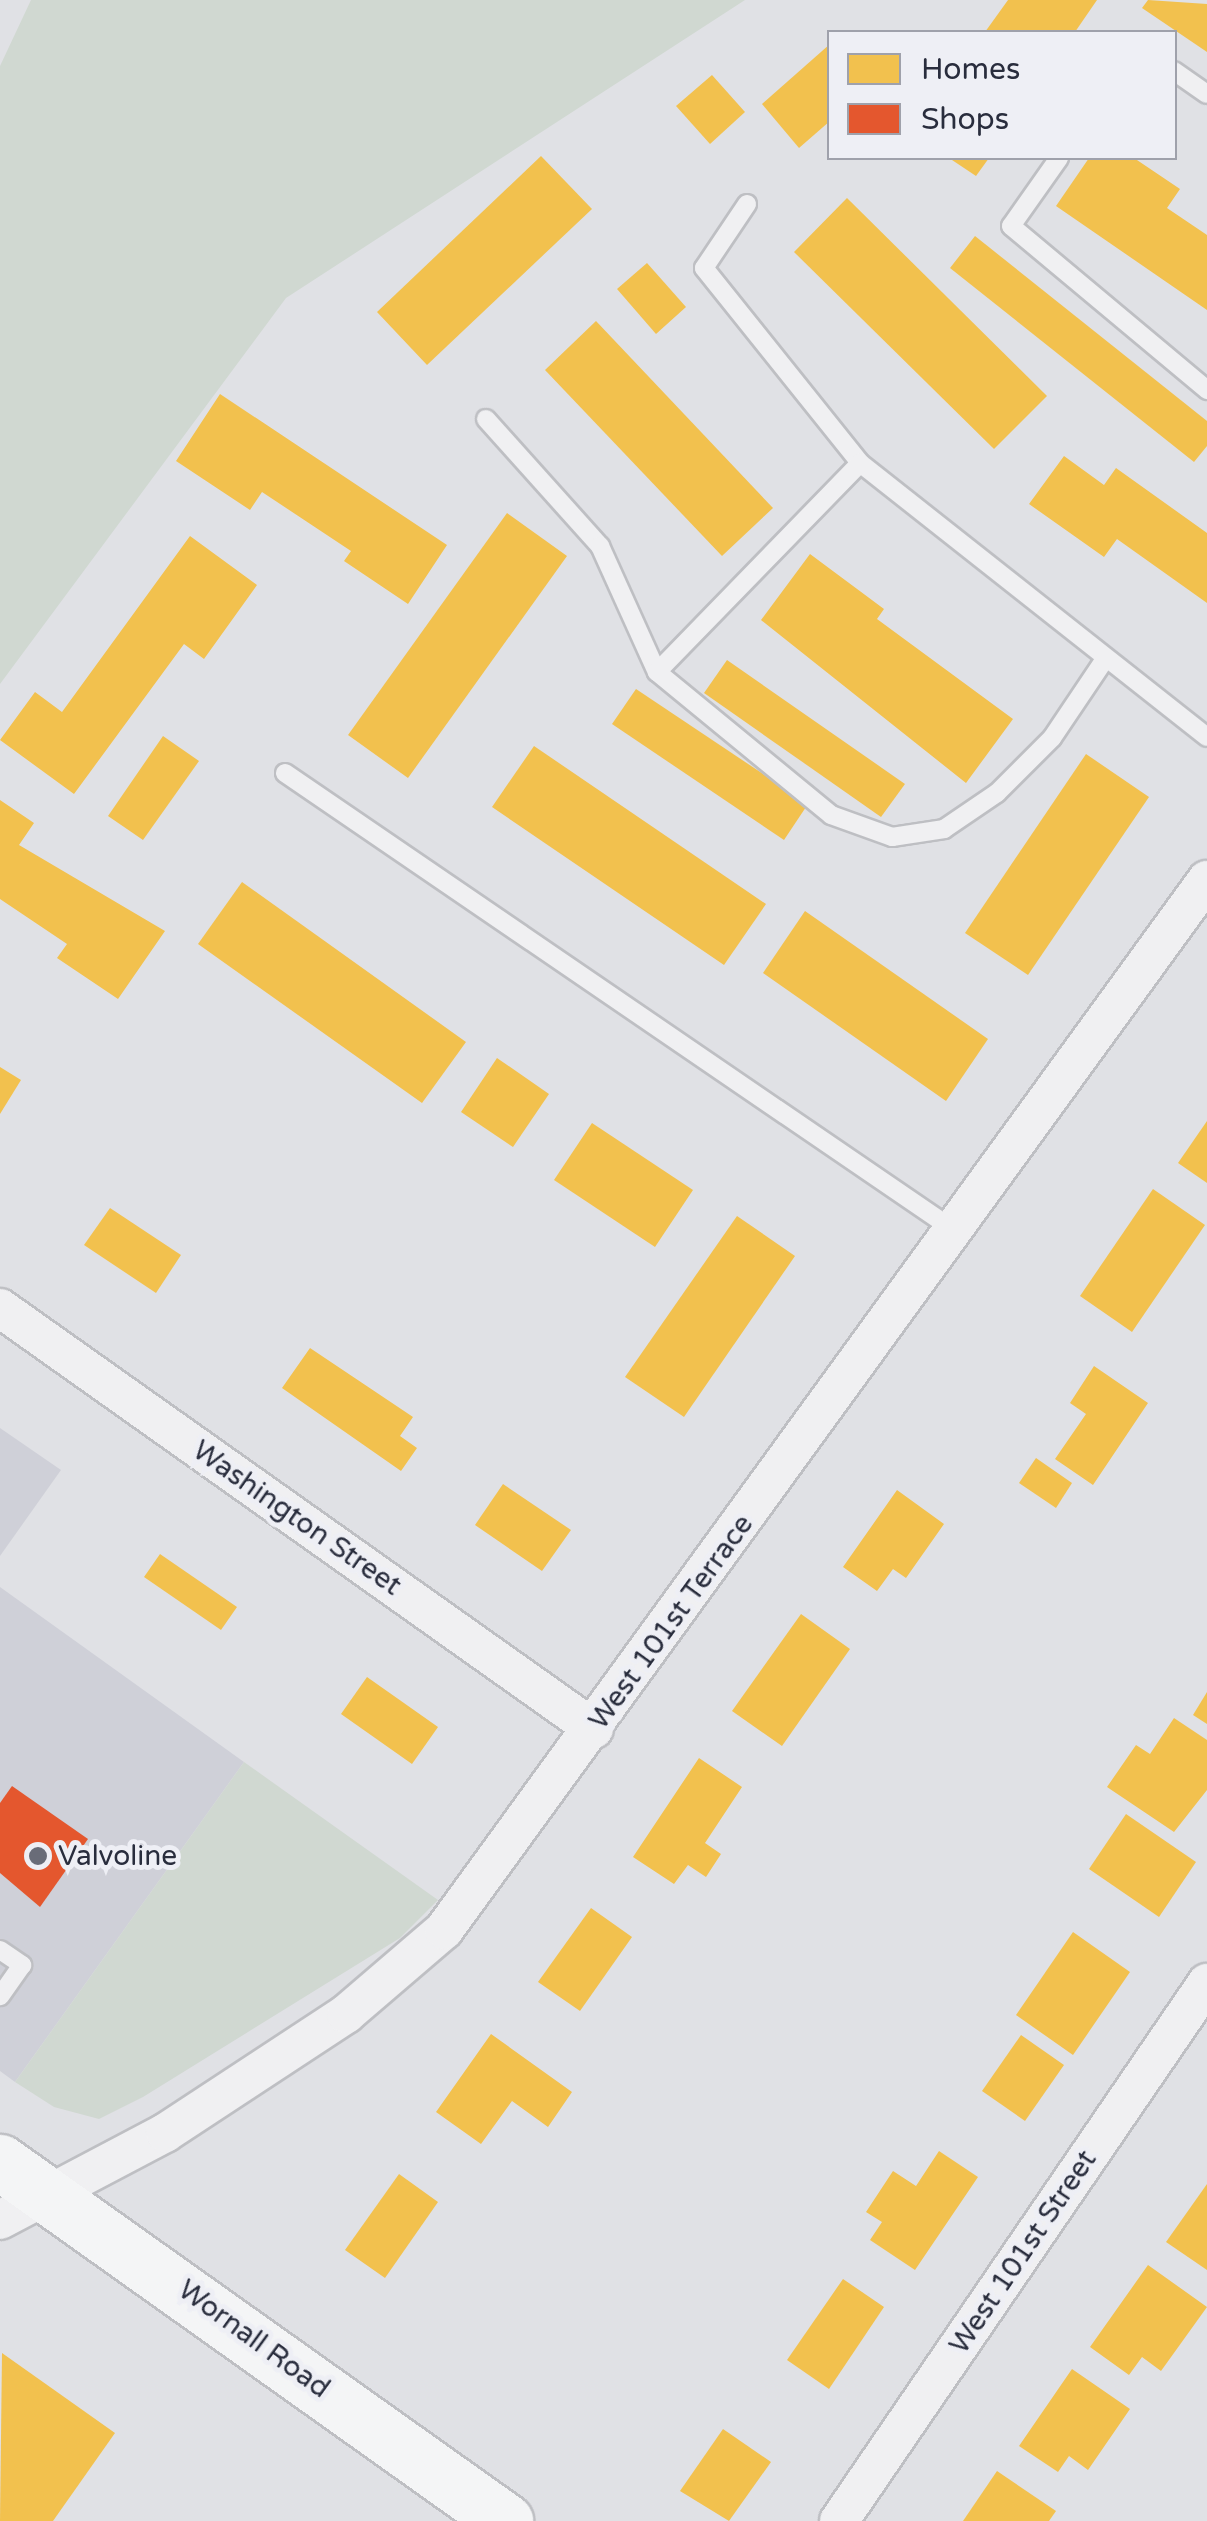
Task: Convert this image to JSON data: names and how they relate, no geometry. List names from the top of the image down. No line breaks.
{"streets":{"main road":["Wornall Road"],"street":["Washington Street","West 101st Terrace","West 101st Street"]},"crossings":[["Washington Street","West 101st Terrace"],["West 101st Terrace","Wornall Road"]],"places":["Valvoline"],"legend":["Homes","Shops"]}
